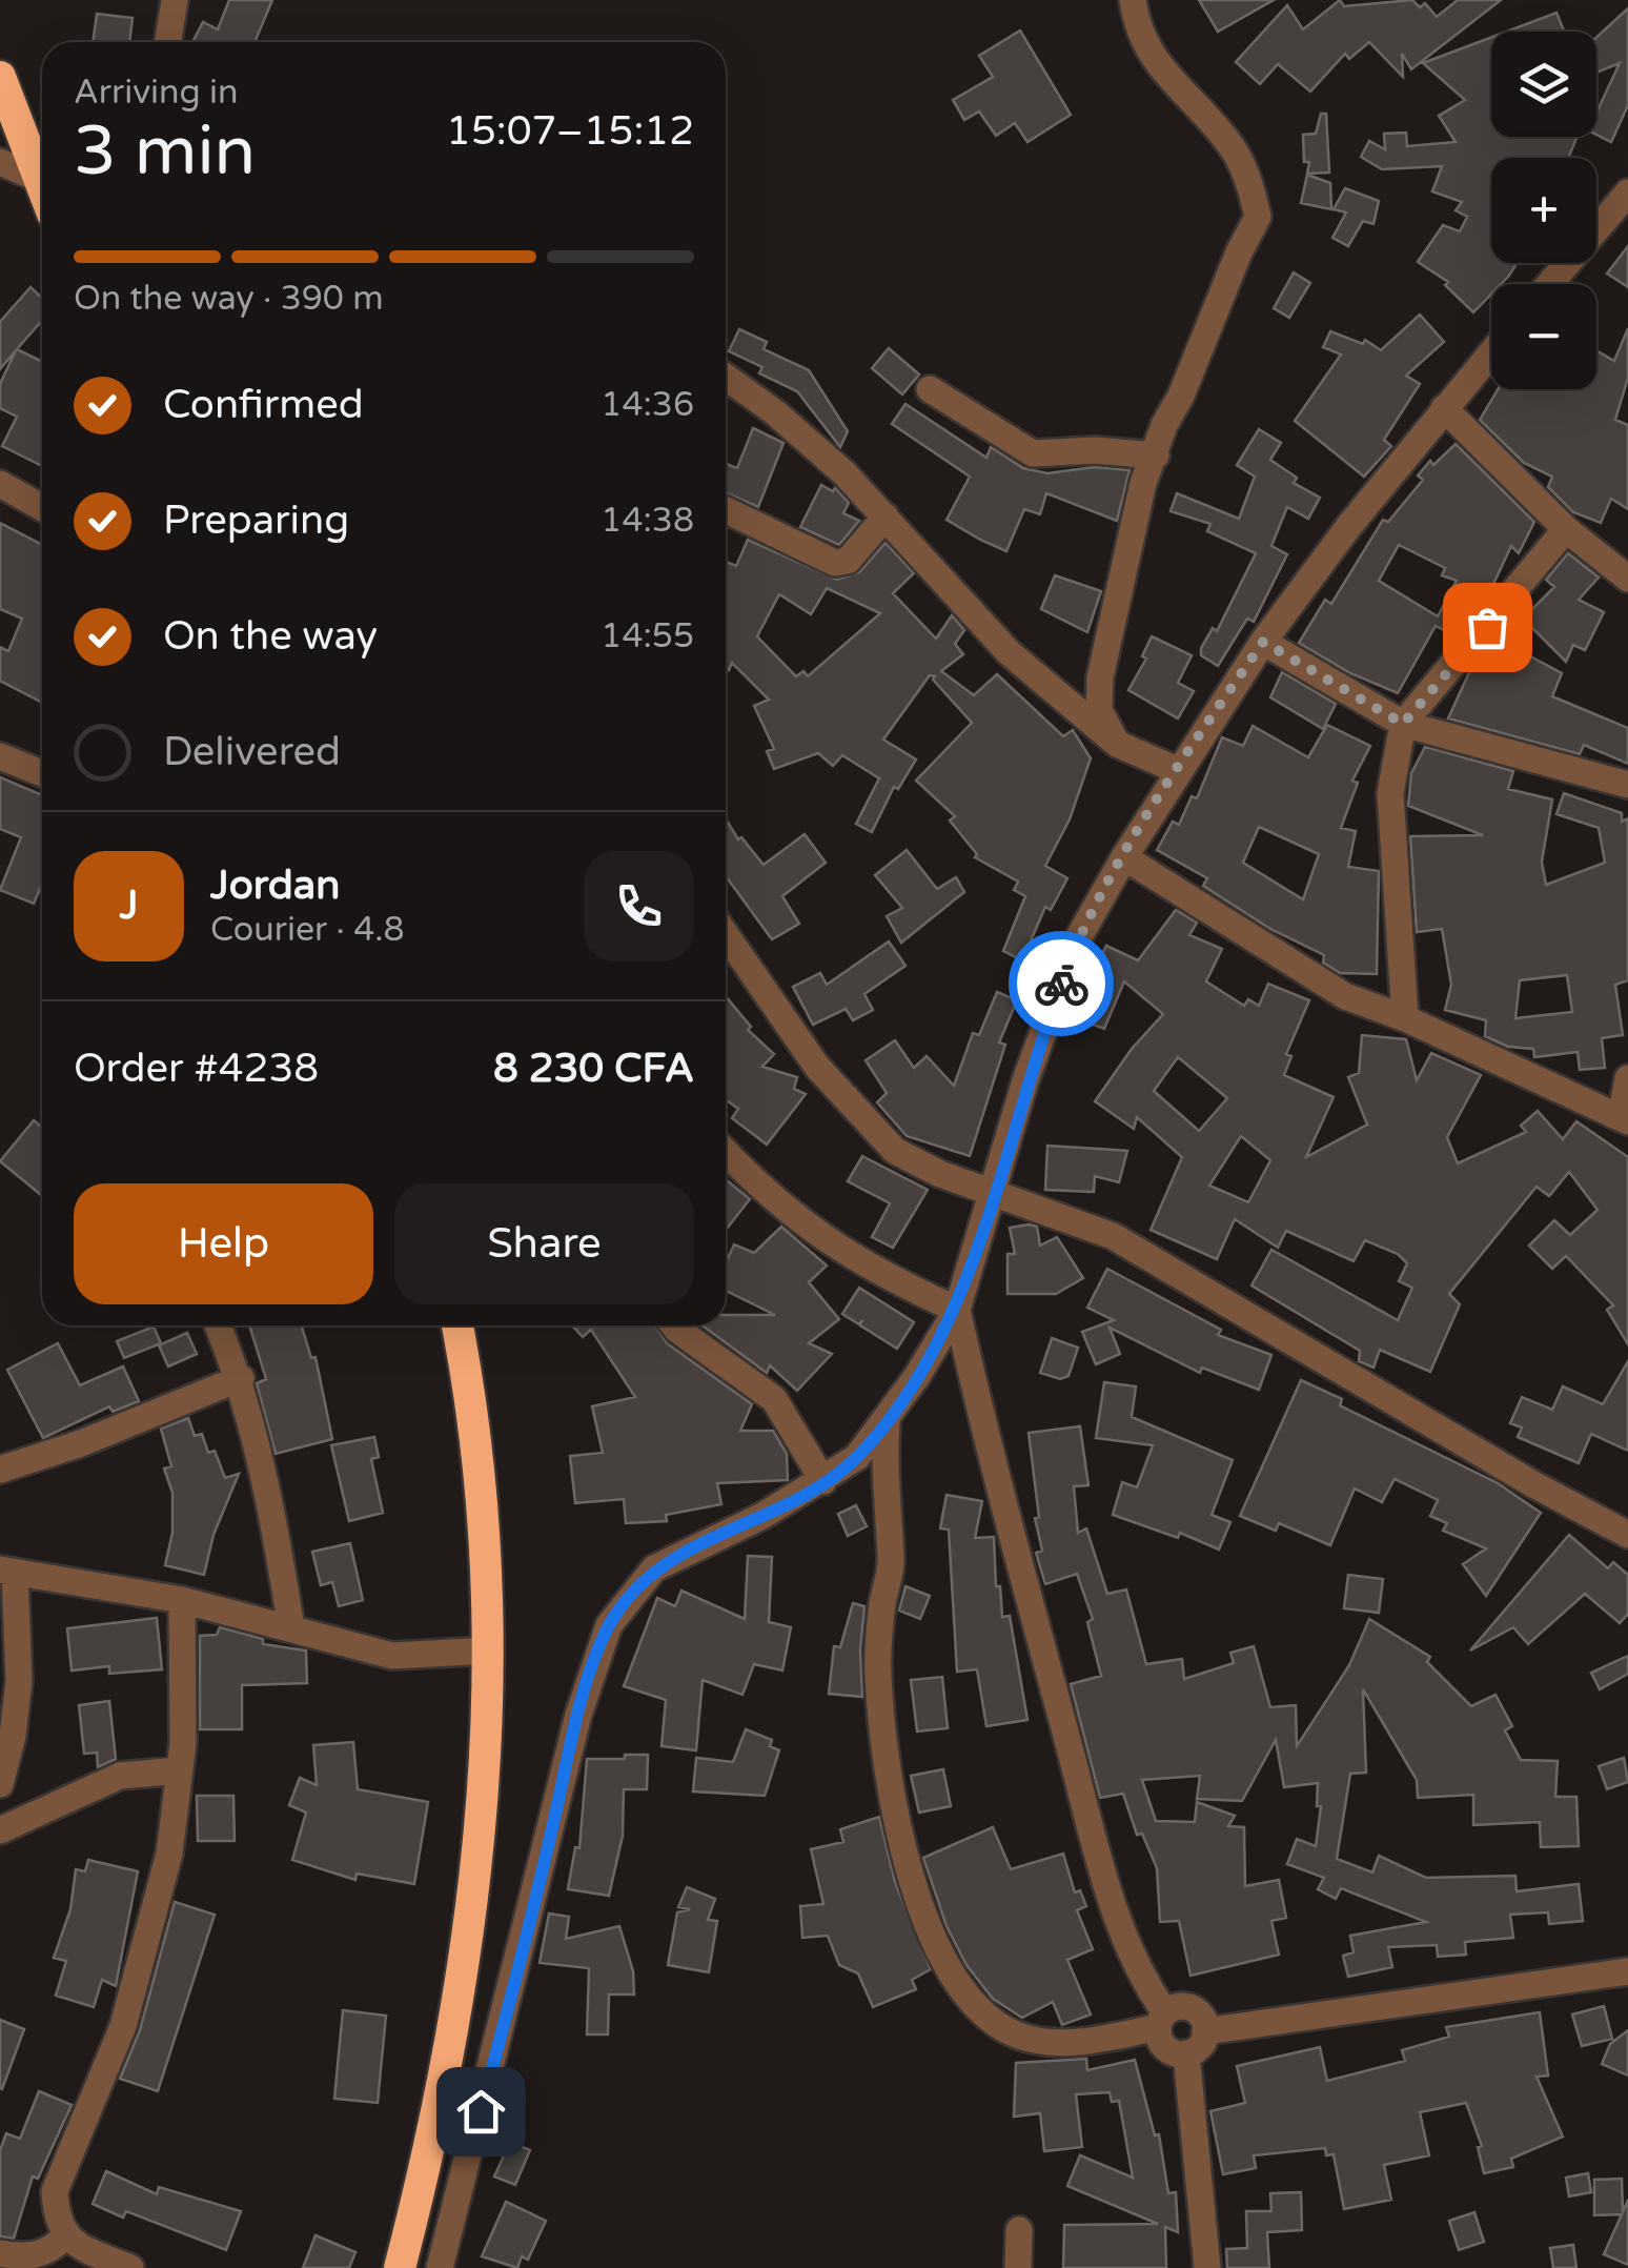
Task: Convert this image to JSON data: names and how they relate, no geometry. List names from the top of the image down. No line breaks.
{"page":{"map_buttons":["+","−"],"heading":["3 min","Arriving in","15:07–15:12"],"panel":["Jordan","Courier · 4.8","Order #4238","8 230 CFA"],"bar":"On the way · 390 m","list":[["Confirmed","14:36"],["Preparing","14:38"],["On the way","14:55"],"Delivered"],"round":"J","buttons":["Help","Share"]}}
